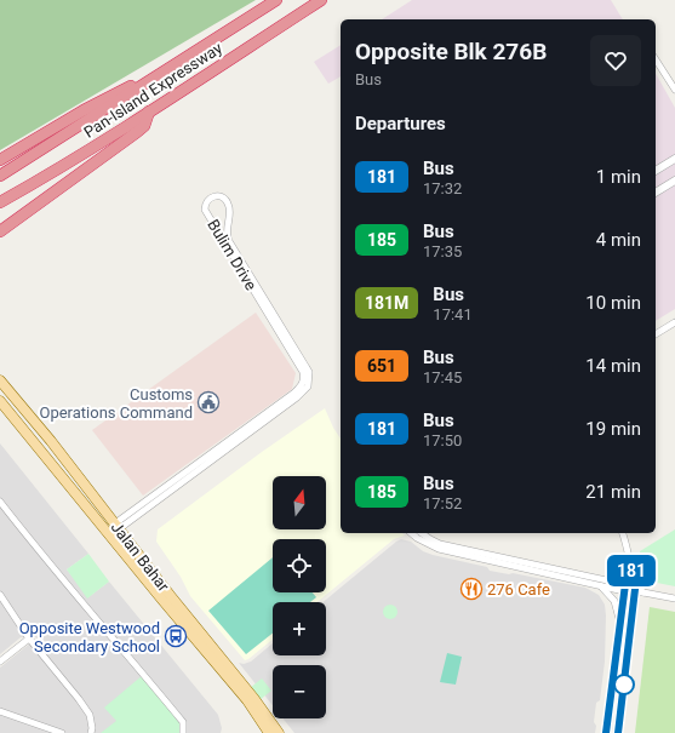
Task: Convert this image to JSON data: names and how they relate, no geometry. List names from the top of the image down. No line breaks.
{"streets":{"highway":["Pan-Island Expressway"],"main road":["Jalan Bahar"],"street":["Bulim Drive"]},"crossings":[["Bulim Drive","Jalan Bahar"]],"places":{"public building":["Customs Operations Command"],"restaurant":["276 Cafe"],"bus stop":["Opposite Westwood Secondary School"]},"lines":["bus line 181"],"north":"top","page":{"on_map":"181","heading":[["Opposite Blk 276B","Bus"],"Departures"],"list":[{"mark":"181","name":"Bus","note":"17:32","value":"1 min"},{"mark":"185","name":"Bus","note":"17:35","value":"4 min"},{"mark":"181M","name":"Bus","note":"17:41","value":"10 min"},{"mark":"651","name":"Bus","note":"17:45","value":"14 min"},{"mark":"181","name":"Bus","note":"17:50","value":"19 min"},{"mark":"185","name":"Bus","note":"17:52","value":"21 min"}],"map_buttons":["+","−"]}}
